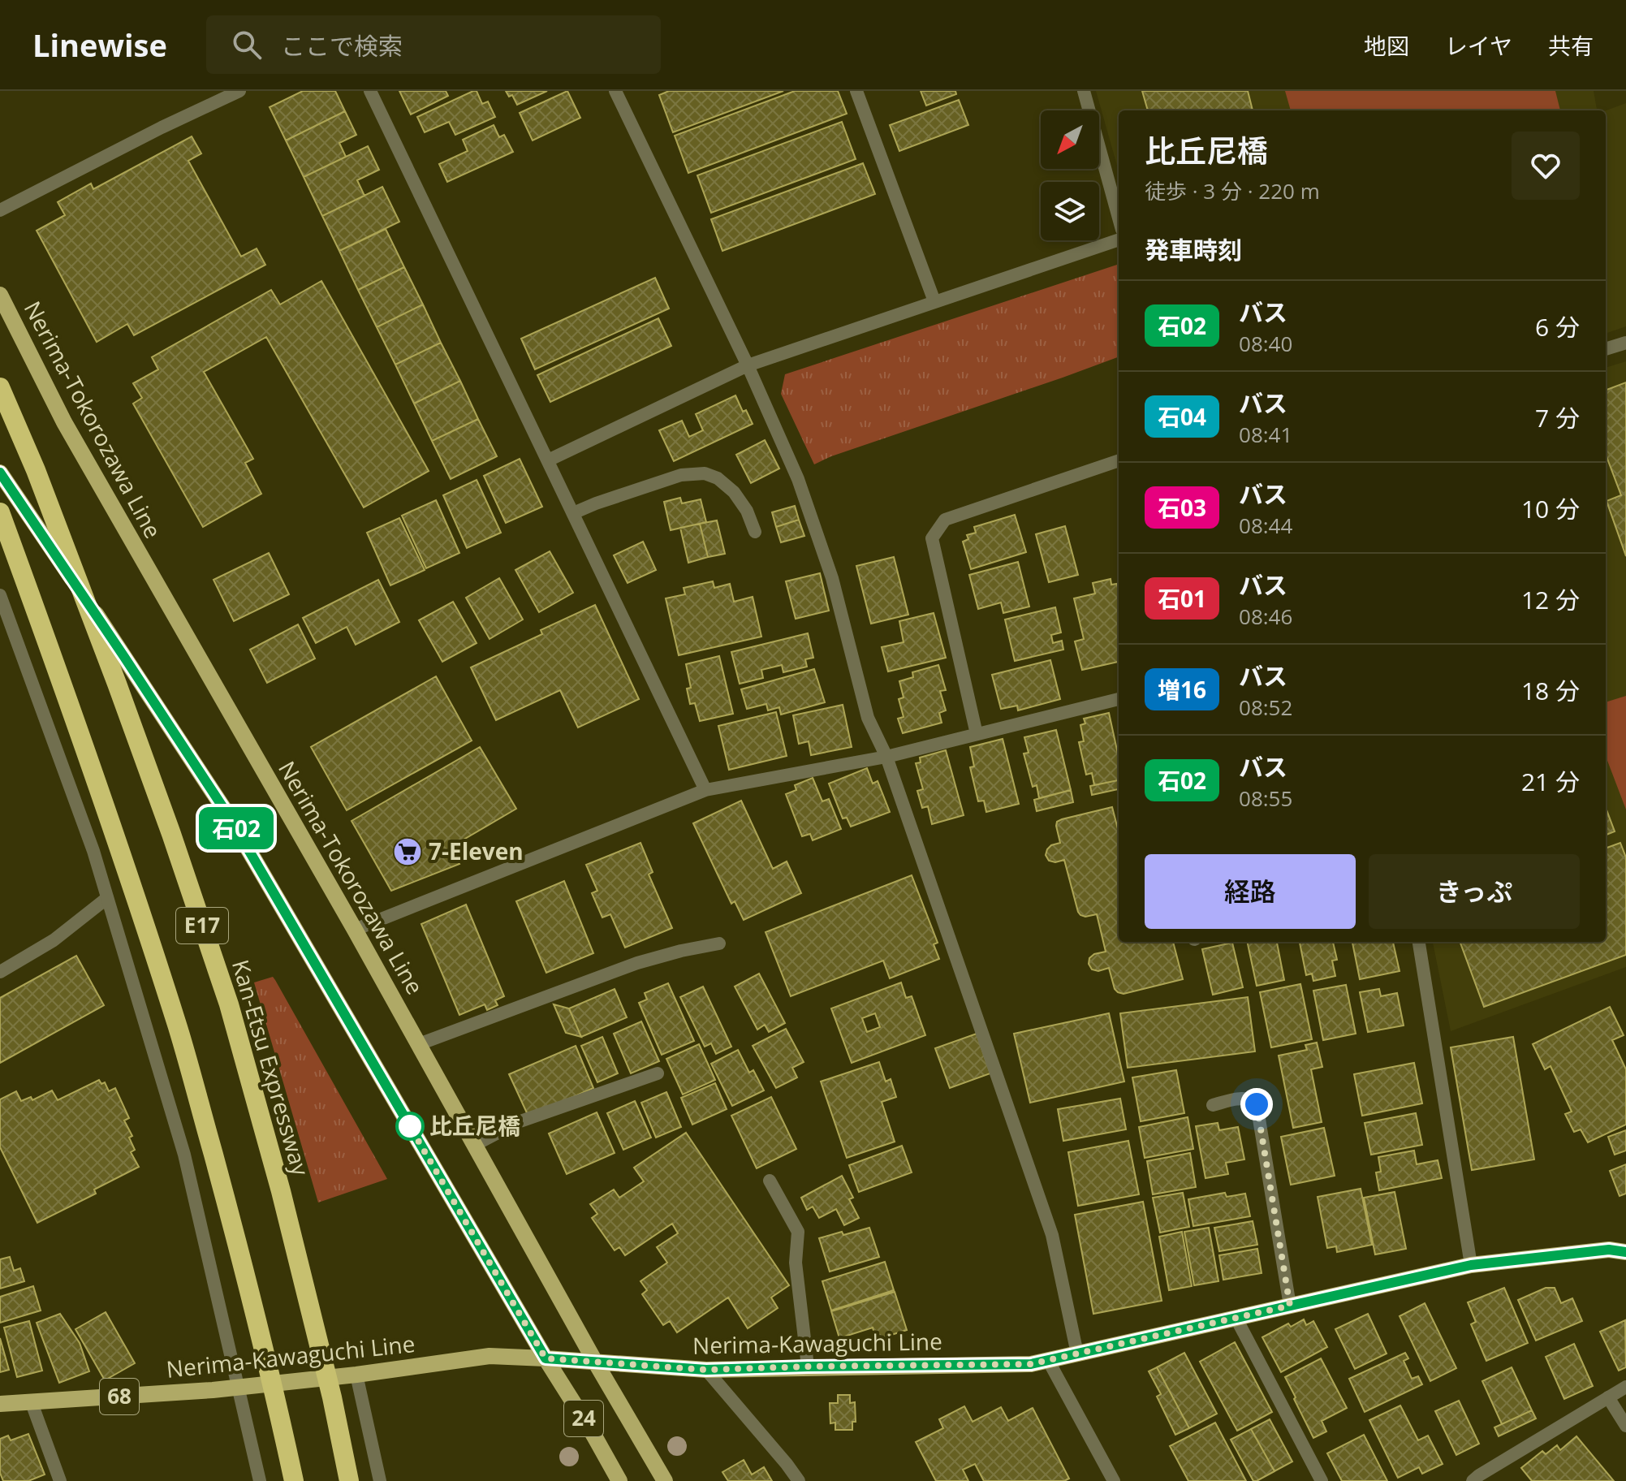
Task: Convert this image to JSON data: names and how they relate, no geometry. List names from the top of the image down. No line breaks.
{"streets":{"highway":["E17","Kan-Etsu Expressway"],"main road":["Nerima-Tokorozawa Line","Nerima-Kawaguchi Line","68","24"]},"crossings":[["Nerima-Tokorozawa Line","Nerima-Kawaguchi Line"],["Nerima-Kawaguchi Line","24"]],"places":{"supermarket":["7-Eleven"],"other":["比丘尼橋"]},"lines":["bus line 石02"],"north":"bottom left","page":{"header":"Linewise","search":"ここで検索","nav":["地図","レイヤ","共有"],"on_map":"石02","heading":[["比丘尼橋","徒歩 · 3 分 · 220 m"],"発車時刻"],"list":[{"mark":"石02","name":"バス","note":"08:40","value":"6 分"},{"mark":"石04","name":"バス","note":"08:41","value":"7 分"},{"mark":"石03","name":"バス","note":"08:44","value":"10 分"},{"mark":"石01","name":"バス","note":"08:46","value":"12 分"},{"mark":"増16","name":"バス","note":"08:52","value":"18 分"},{"mark":"石02","name":"バス","note":"08:55","value":"21 分"}],"buttons":["経路","きっぷ"]}}
